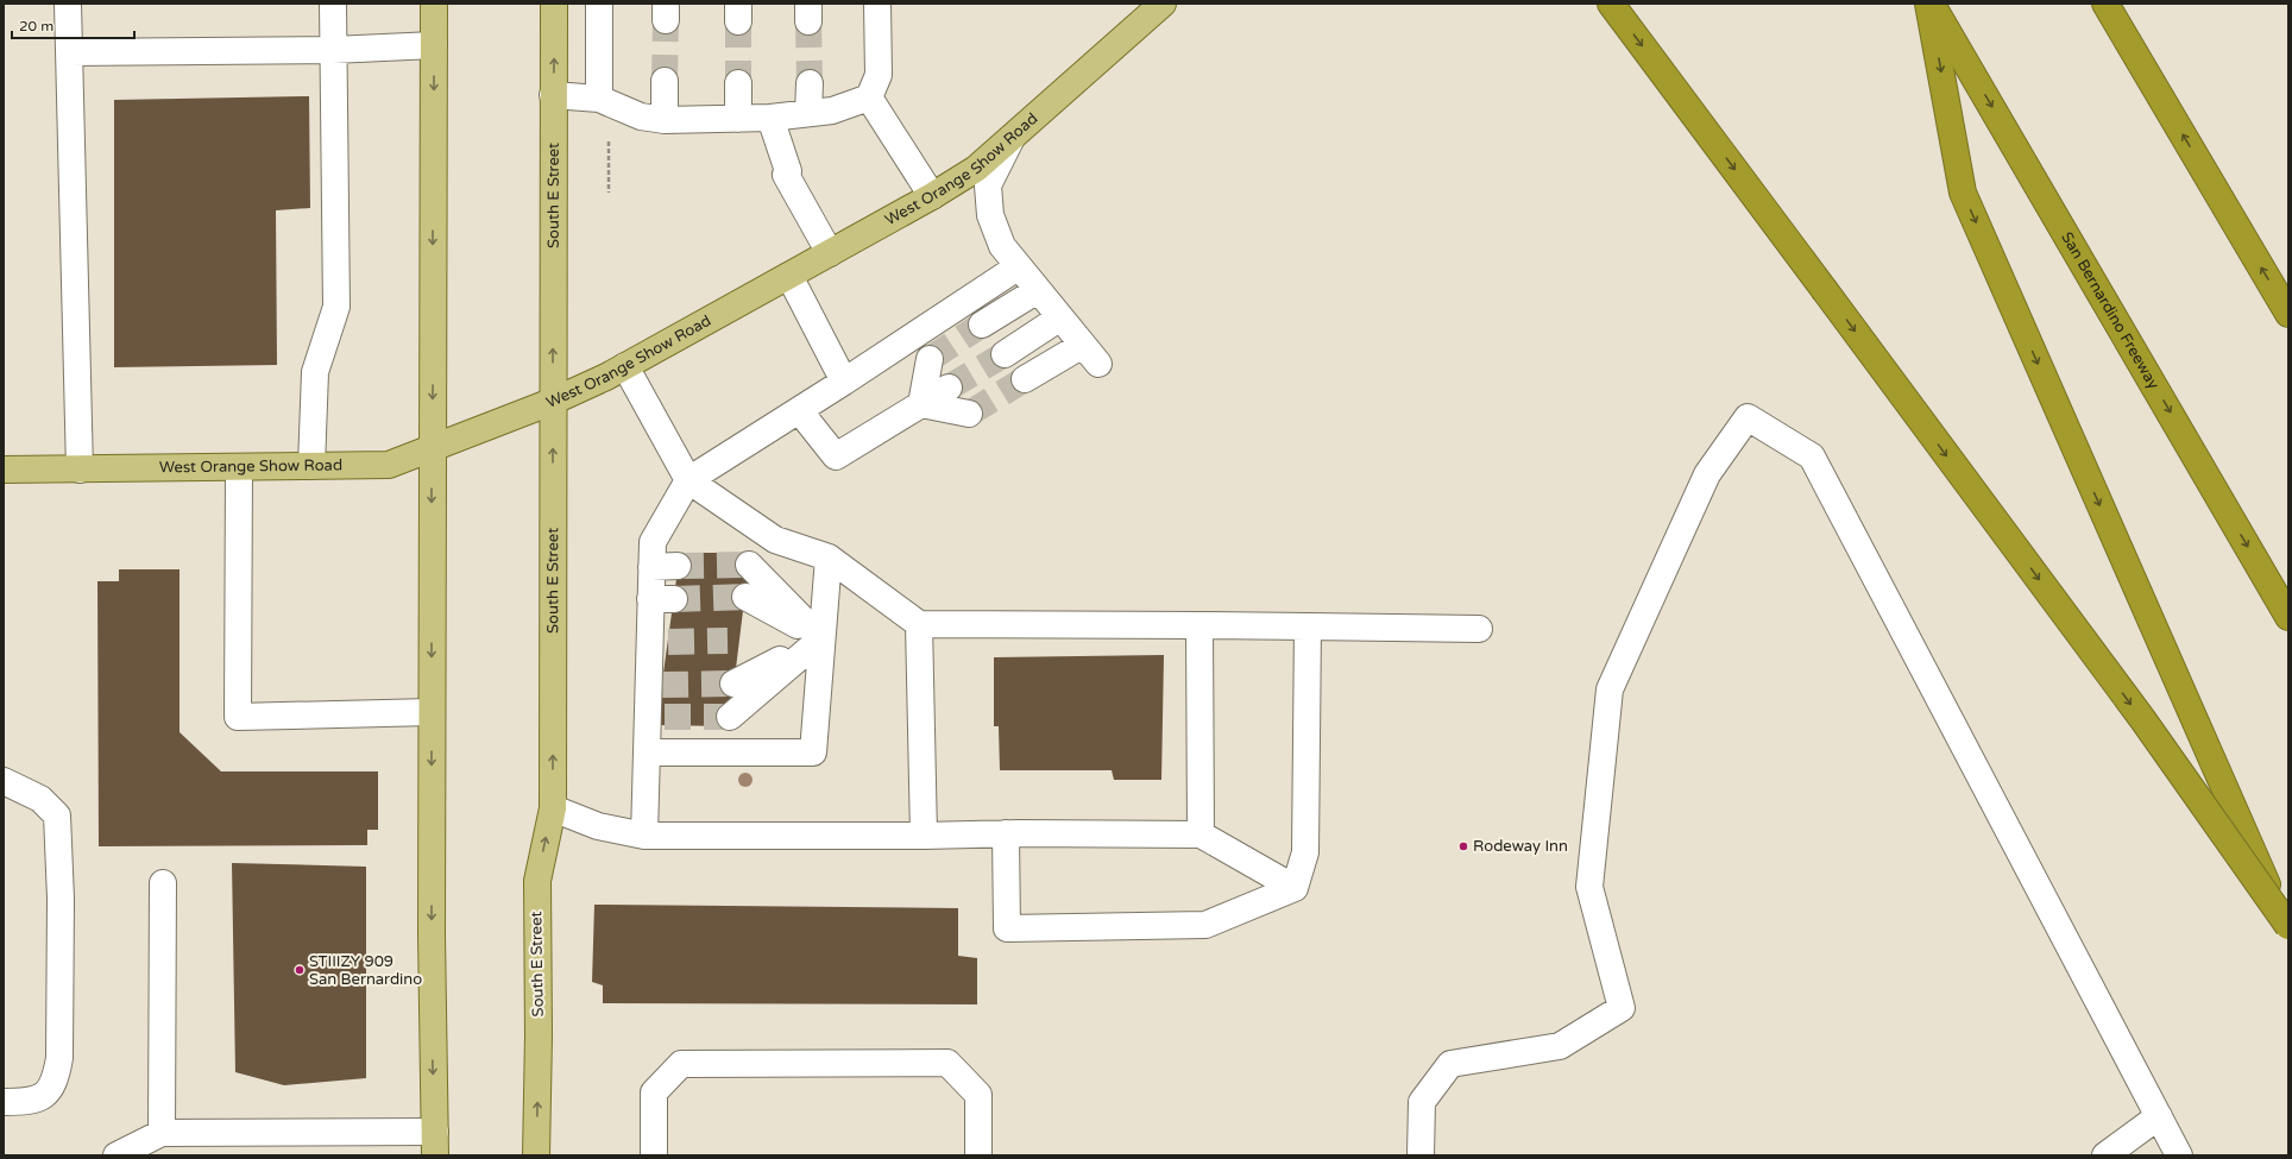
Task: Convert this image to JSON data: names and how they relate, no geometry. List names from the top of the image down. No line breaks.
{"streets":{"highway":["San Bernardino Freeway"],"main road":["West Orange Show Road","South E Street"]},"crossings":[["West Orange Show Road","South E Street"]],"places":["Rodeway Inn","STIIIZY 909 San Bernardino"],"scale_bar":"20 m"}
